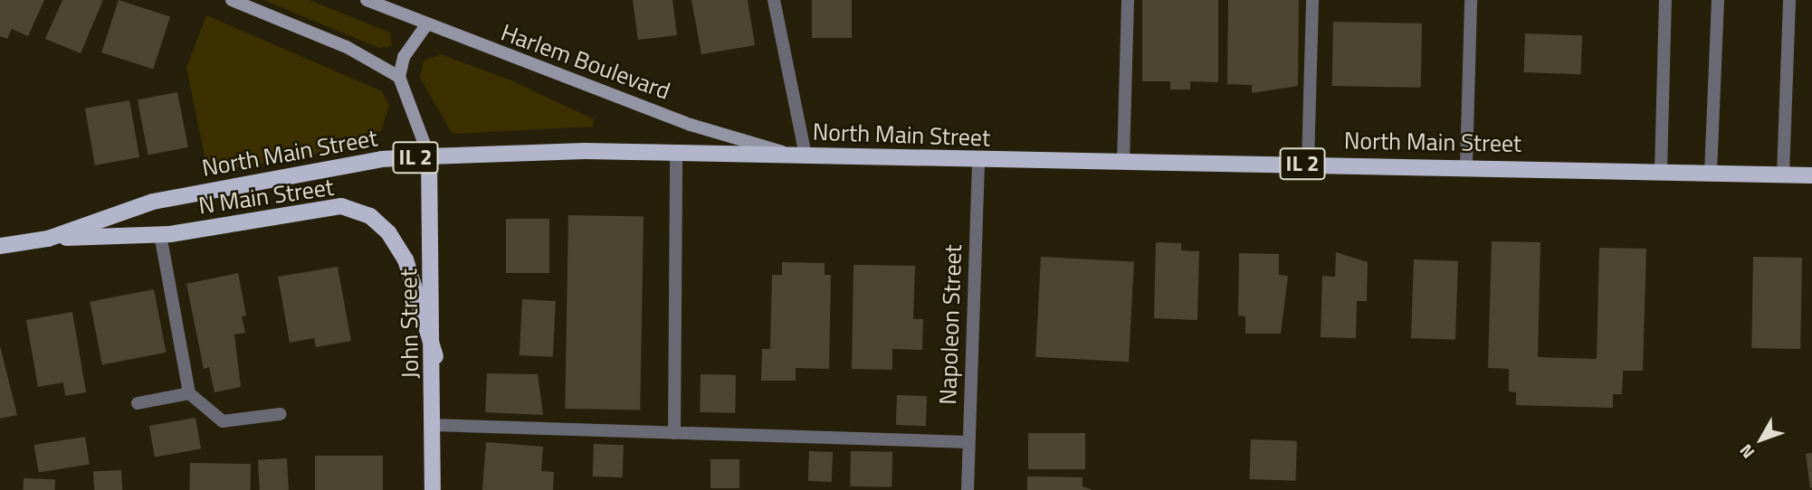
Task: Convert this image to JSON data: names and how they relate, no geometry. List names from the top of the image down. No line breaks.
{"streets":{"main road":["North Main Street","IL 2","N Main Street","John Street"],"street":["Harlem Boulevard","Napoleon Street"]},"crossings":[["Harlem Boulevard","North Main Street"],["North Main Street","N Main Street"],["North Main Street","John Street"],["North Main Street","Napoleon Street"],["N Main Street","John Street"]],"north":"bottom left"}
